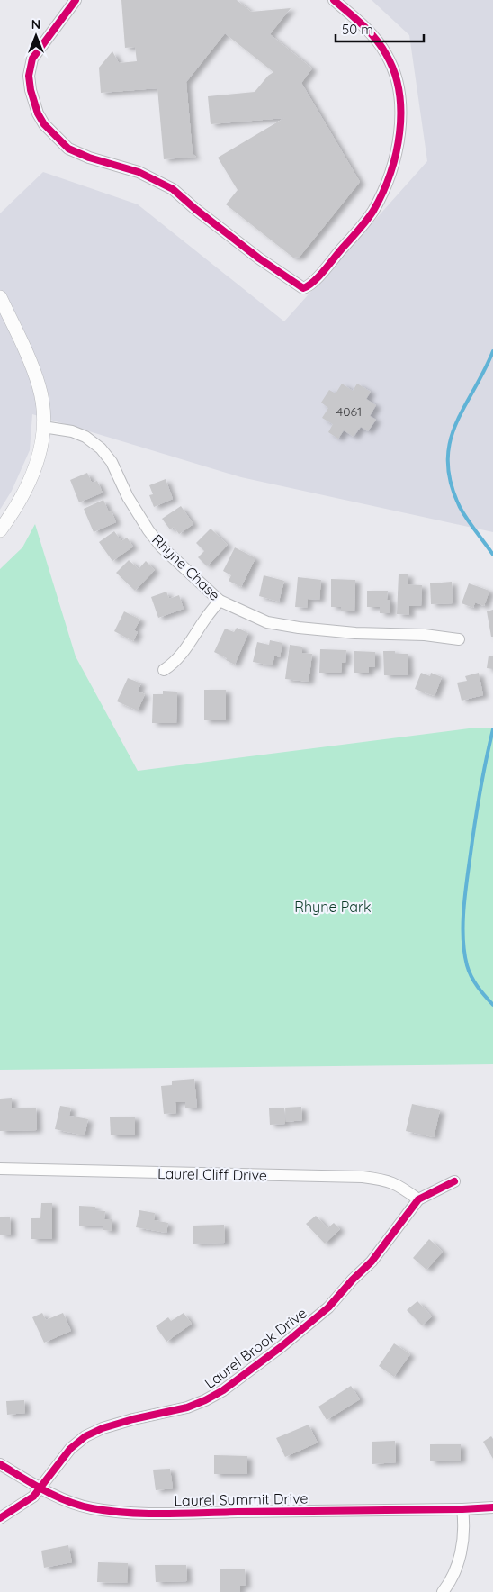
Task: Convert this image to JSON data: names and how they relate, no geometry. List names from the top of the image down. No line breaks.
{"streets":{"street":["Rhyne Chase","Laurel Cliff Drive","Laurel Brook Drive","Laurel Summit Drive"]},"crossings":[["Laurel Cliff Drive","Laurel Brook Drive"],["Laurel Brook Drive","Laurel Summit Drive"]],"parks":["Rhyne Park"],"house_numbers":["4061"],"scale_bar":"50 m","north":"top"}
